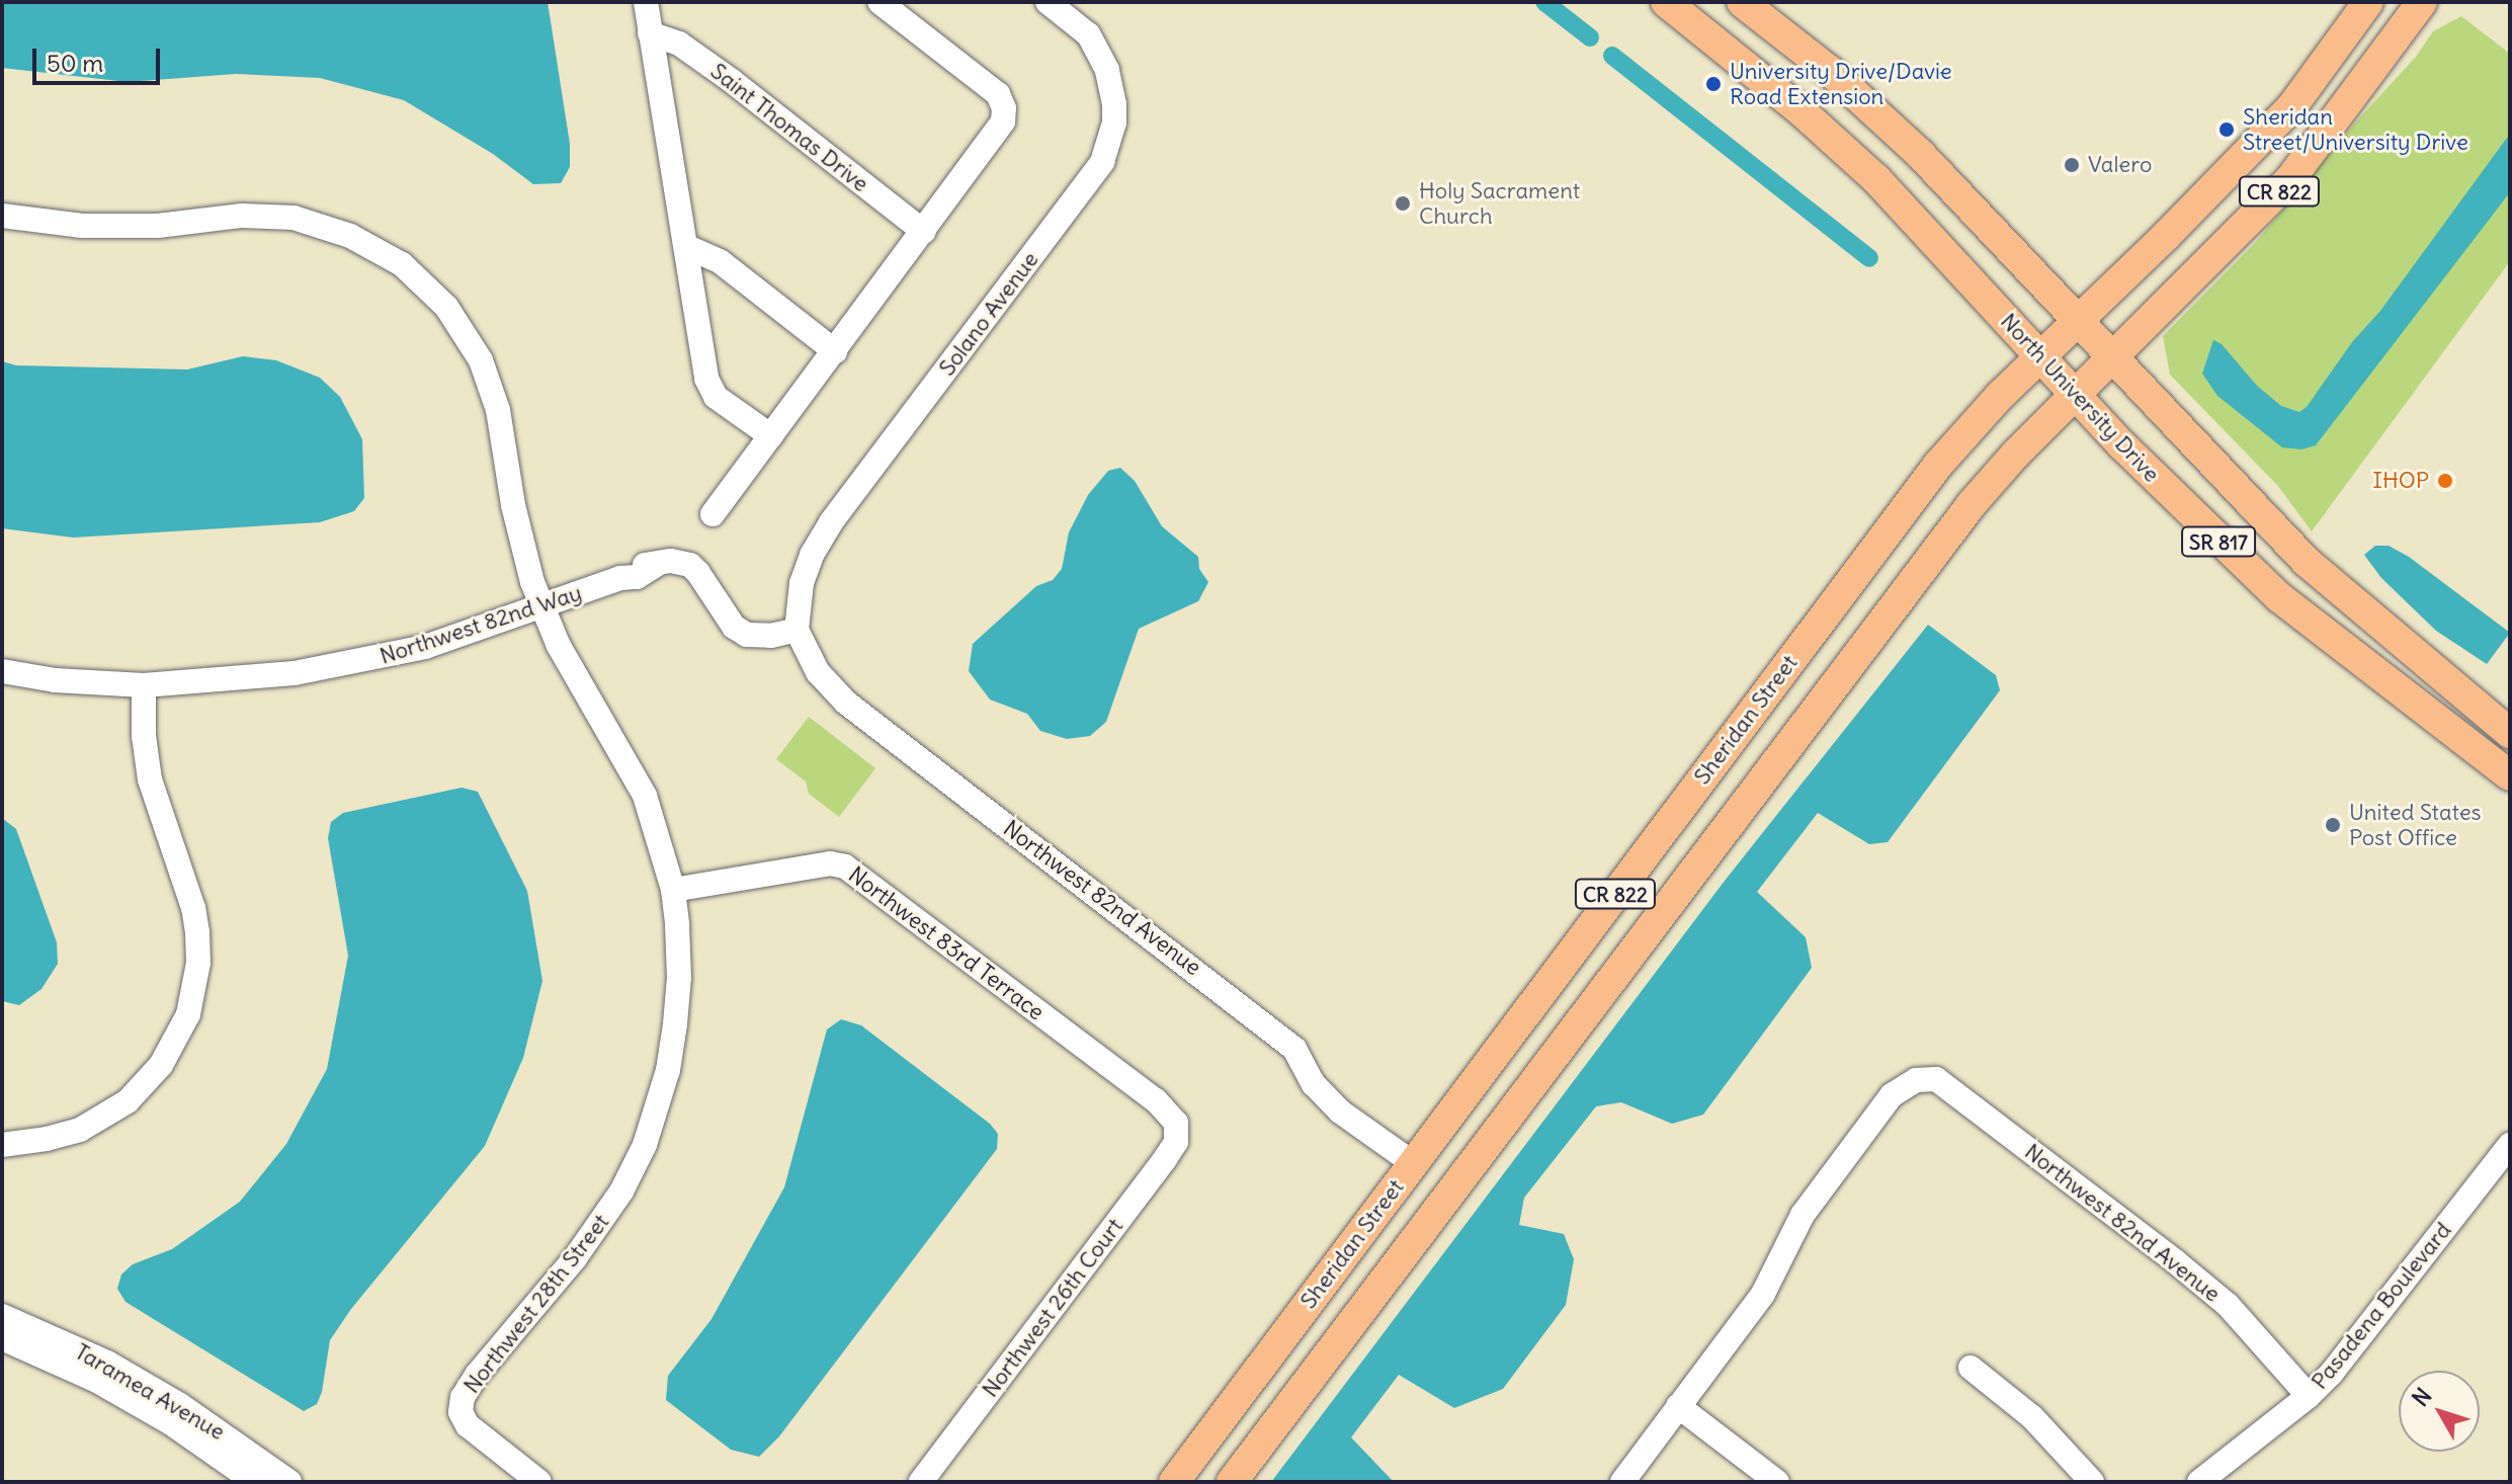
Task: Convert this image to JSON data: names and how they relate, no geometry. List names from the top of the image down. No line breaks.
{"streets":{"main road":["CR 822","North University Drive","SR 817","Sheridan Street"],"street":["Saint Thomas Drive","Solano Avenue","Northwest 82nd Way","Northwest 82nd Avenue","Northwest 83rd Terrace","Northwest 28th Street","Pasadena Boulevard","Northwest 26th Court","Taramea Avenue"]},"crossings":[["CR 822","North University Drive"],["CR 822","SR 817"],["Solano Avenue","Northwest 82nd Way"],["Solano Avenue","Northwest 82nd Avenue"],["North University Drive","Sheridan Street"],["SR 817","Sheridan Street"],["Northwest 82nd Way","Northwest 82nd Avenue"],["Northwest 82nd Way","Northwest 28th Street"],["Sheridan Street","Northwest 82nd Avenue"],["Northwest 82nd Avenue","Pasadena Boulevard"],["Northwest 83rd Terrace","Northwest 28th Street"],["Northwest 83rd Terrace","Northwest 26th Court"]],"places":["University Drive/Davie Road Extension","Sheridan Street/University Drive","Valero","Holy Sacrament Church","IHOP","United States Post Office"],"scale_bar":"50 m","north":"top left"}
